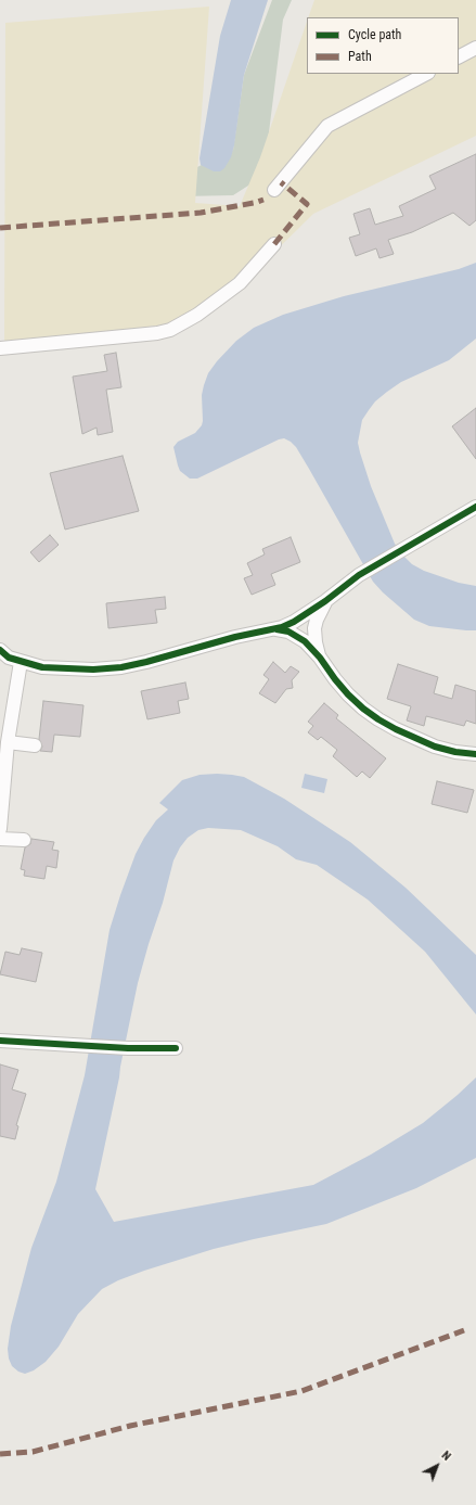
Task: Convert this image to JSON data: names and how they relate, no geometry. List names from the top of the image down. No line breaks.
{"legend":["Cycle path","Path"],"north":"top right"}
